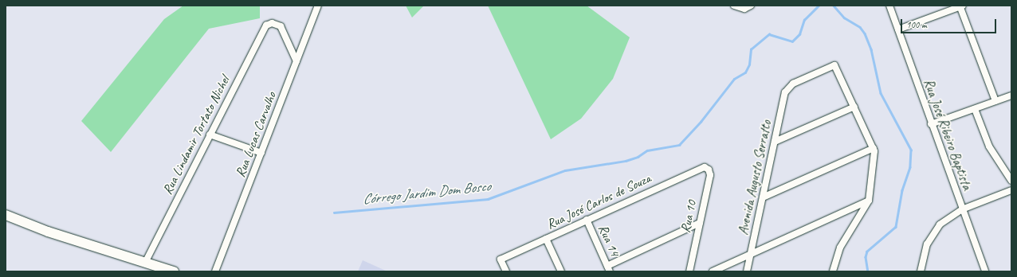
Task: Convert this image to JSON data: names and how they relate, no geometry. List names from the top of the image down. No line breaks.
{"streets":{"street":["Rua Lucas Carvalho","Rua José Ribeiro Baptista","Rua Lindamir Tortato Nichel","Avenida Augusto Serratto","Rua José Carlos de Souza","Rua 10","Rua 14"]},"crossings":[["Rua Lucas Carvalho","Rua Lindamir Tortato Nichel"],["Rua José Carlos de Souza","Rua 10"],["Rua José Carlos de Souza","Rua 14"]],"water":["Córrego Jardim Dom Bosco"],"scale_bar":"100 m"}
